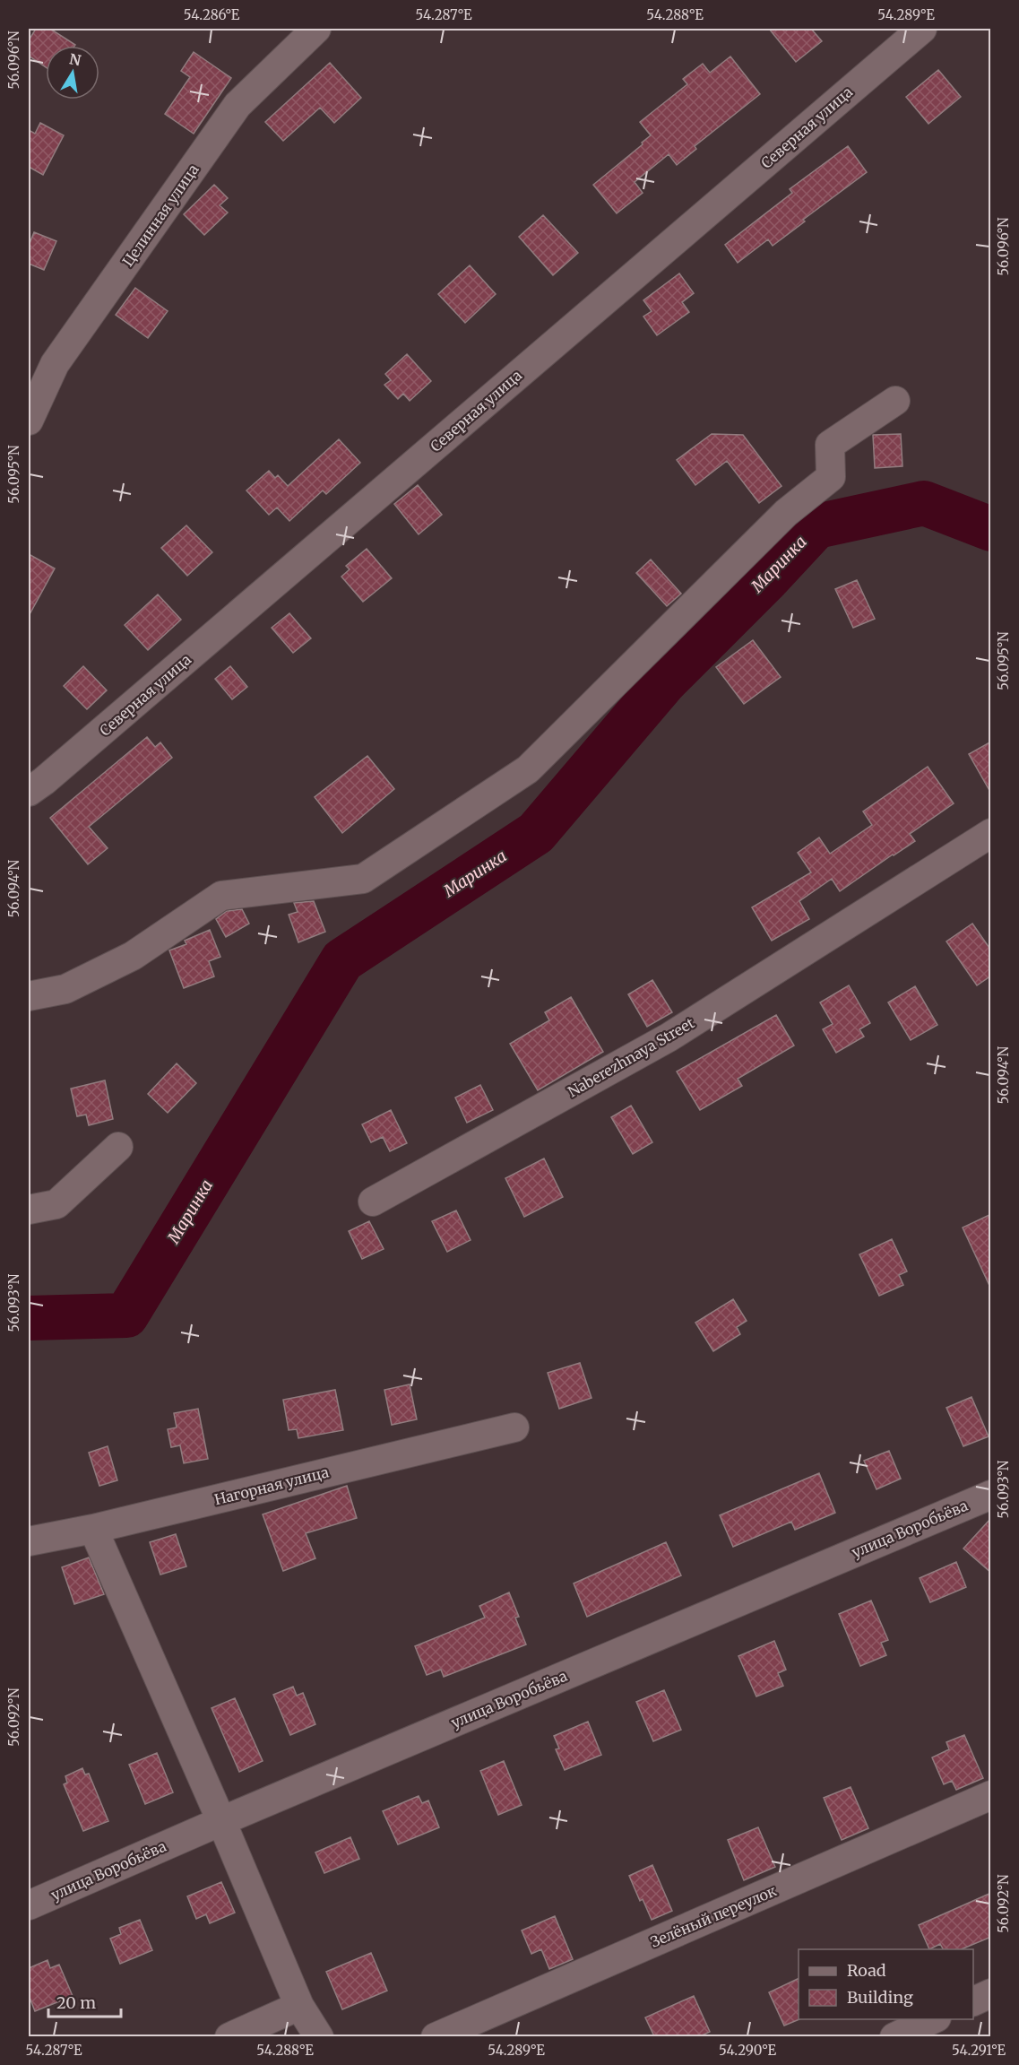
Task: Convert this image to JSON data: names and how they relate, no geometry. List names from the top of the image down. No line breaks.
{"streets":{"street":["Северная улица","Целинная улица","Naberezhnaya Street","Нагорная улица","улица Воробьёва","Зелёный переулок"]},"water":["Маринка"],"legend":["Road","Building"],"scale_bar":"20 m","north":"top","coordinates":["54.286°E","54.287°E","54.288°E","54.289°E","56.096°N","56.095°N","56.094°N","56.093°N","56.092°N","54.290°E","54.291°E"]}
